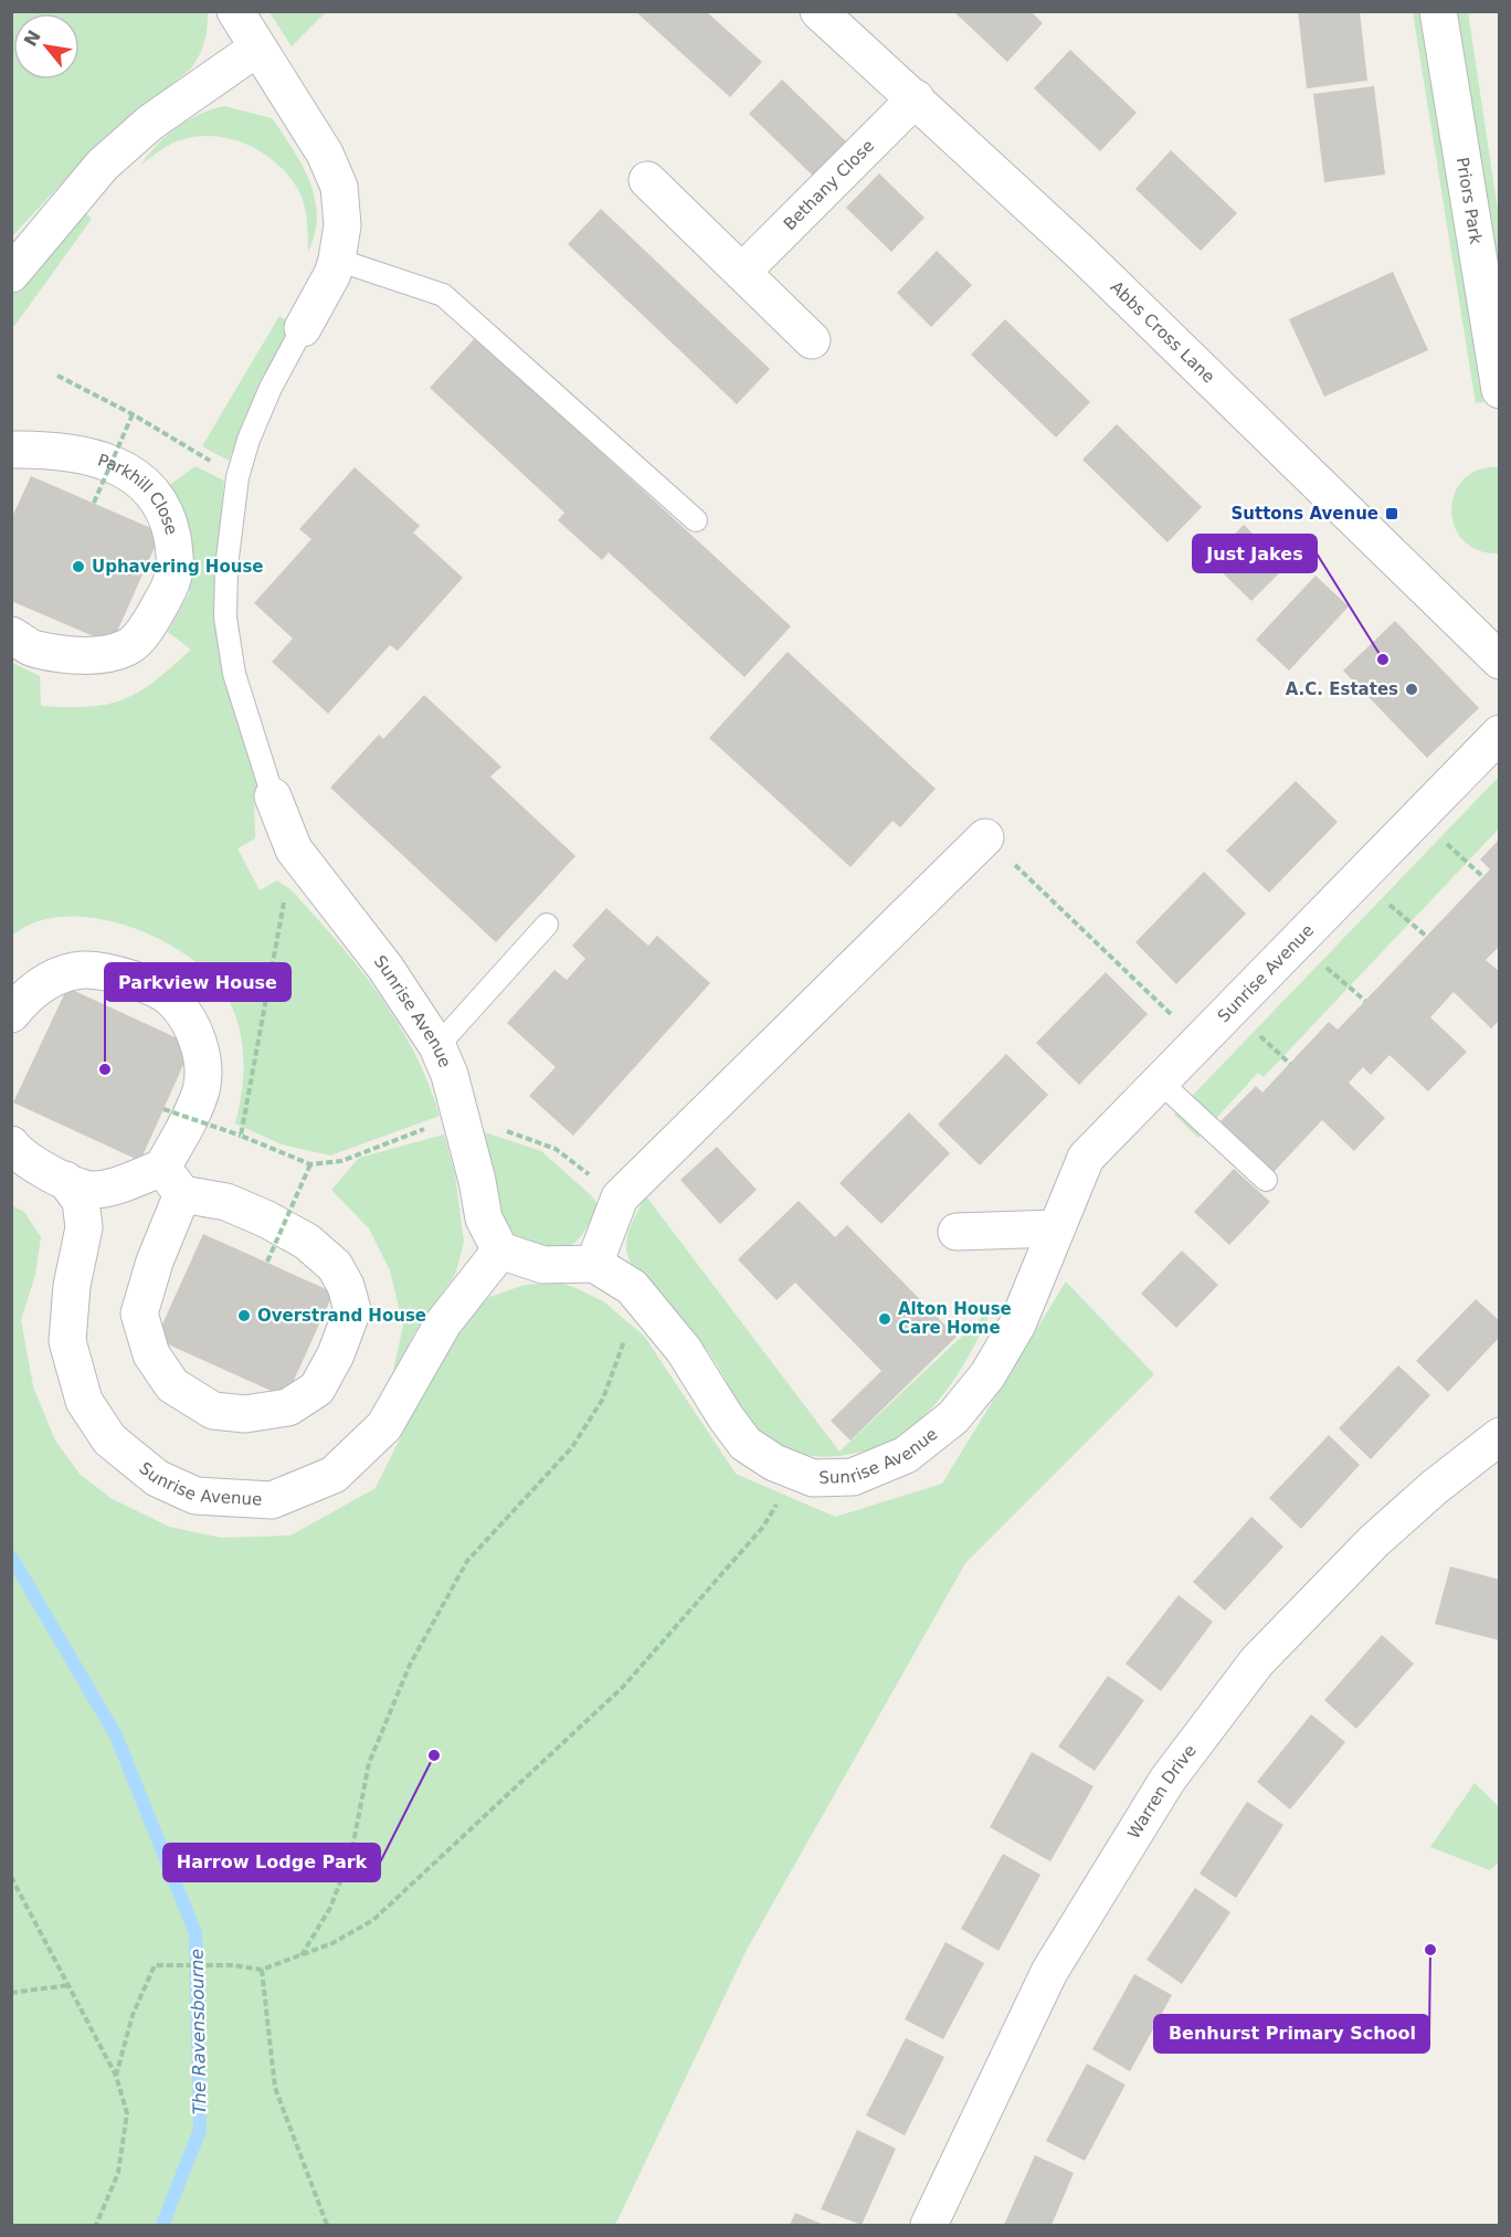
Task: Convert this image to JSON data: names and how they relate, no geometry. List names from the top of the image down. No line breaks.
{"streets":{"street":["Bethany Close","Priors Park","Abbs Cross Lane","Parkhill Close","Sunrise Avenue","Warren Drive"]},"crossings":[["Bethany Close","Abbs Cross Lane"]],"water":["The Ravensbourne"],"places":{"transit":["Suttons Avenue"],"other":["Uphavering House","Just Jakes","A.C. Estates","Parkview House","Overstrand House","Alton House Care Home","Harrow Lodge Park","Benhurst Primary School"]},"north":"top left"}
